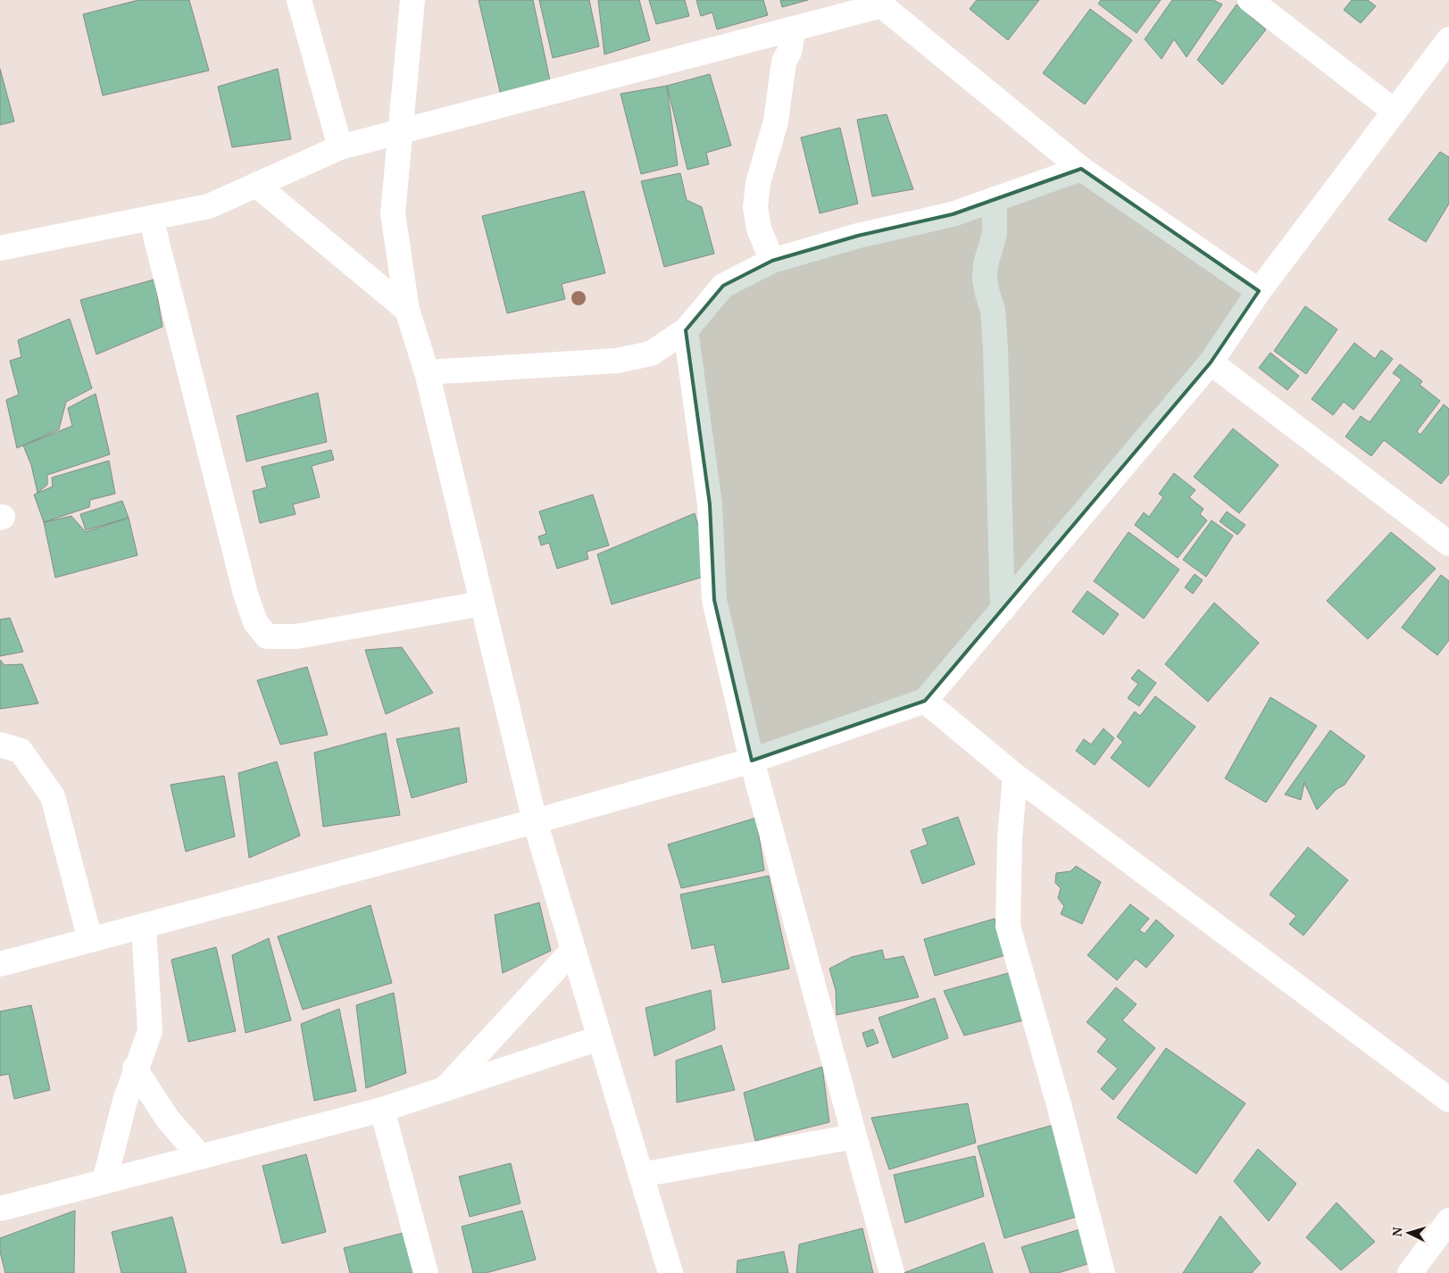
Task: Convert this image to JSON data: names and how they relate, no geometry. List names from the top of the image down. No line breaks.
{"north":"left"}
